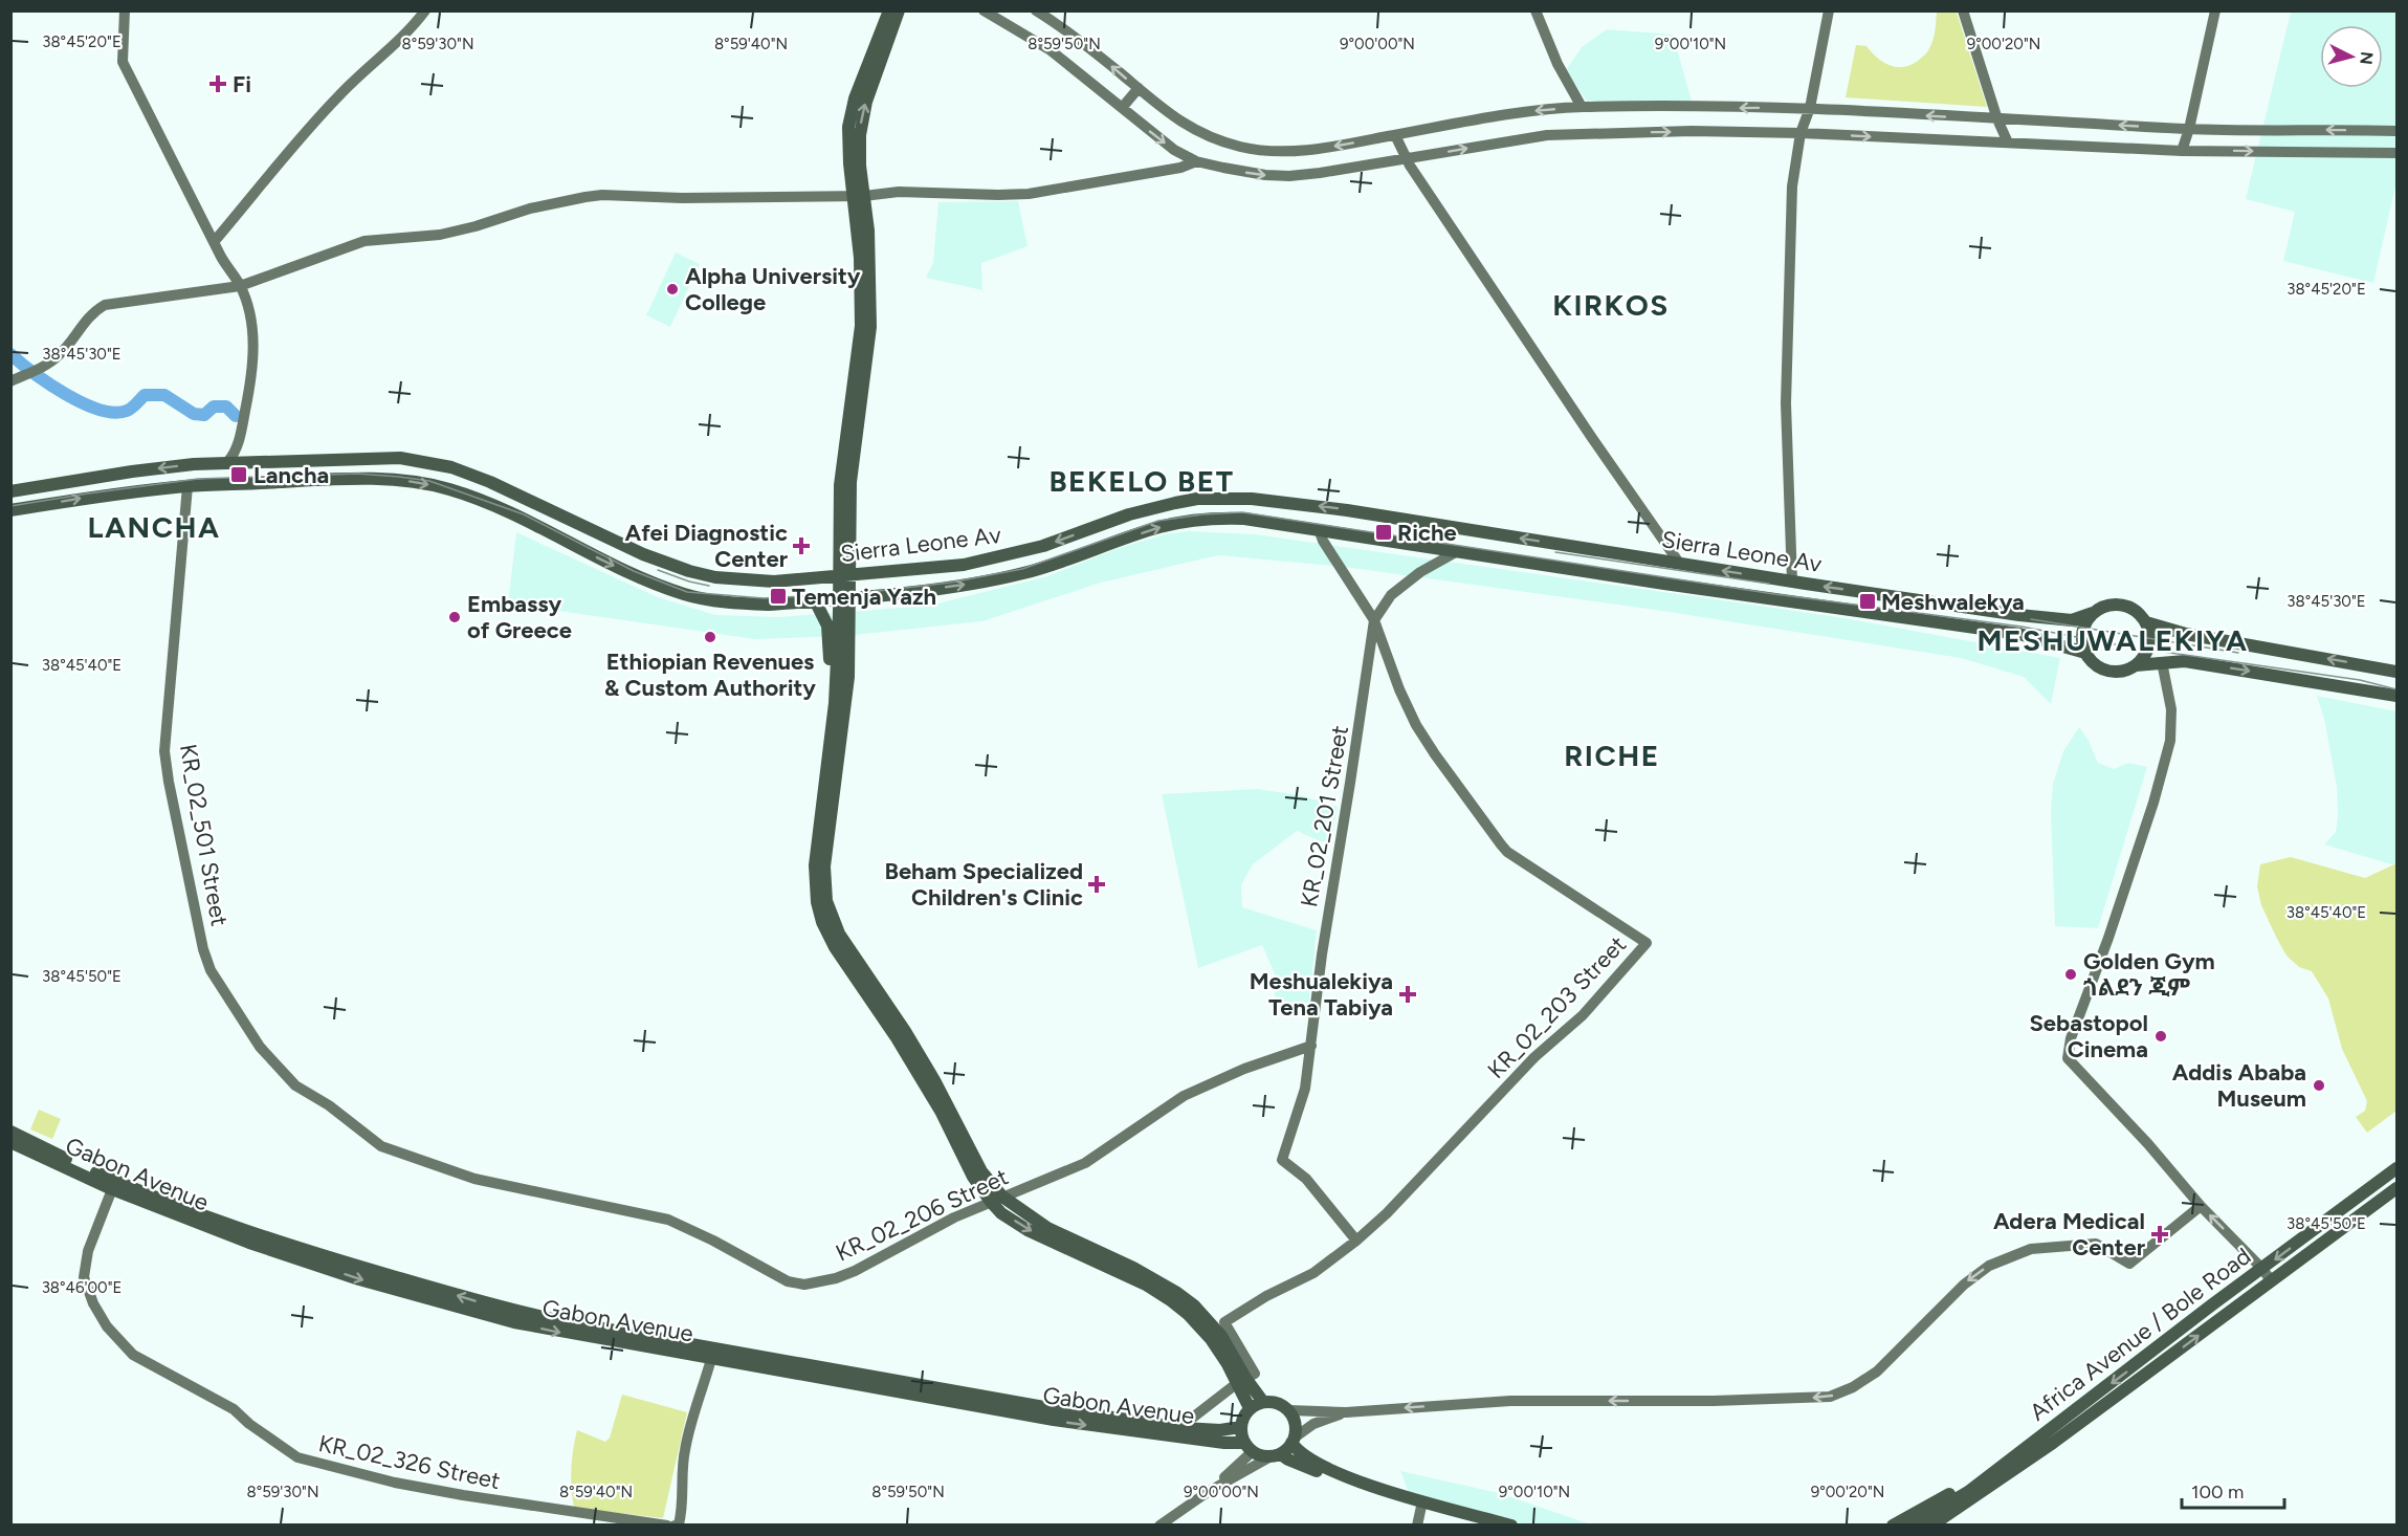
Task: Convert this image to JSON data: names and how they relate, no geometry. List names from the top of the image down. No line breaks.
{"streets":{"main road":["Sierra Leone Av","Gabon Avenue","Africa Avenue / Bole Road"],"street":["KR_02_201 Street","KR_02_501 Street","KR_02_203 Street","KR_02_206 Street","KR_02_326 Street"]},"crossings":[["Sierra Leone Av","KR_02_201 Street"],["Sierra Leone Av","KR_02_501 Street"],["Sierra Leone Av","KR_02_203 Street"],["KR_02_201 Street","KR_02_203 Street"],["KR_02_201 Street","KR_02_206 Street"],["KR_02_501 Street","KR_02_206 Street"],["Gabon Avenue","KR_02_326 Street"]],"districts":["KIRKOS","BEKELO BET","LANCHA","MESHUWALEKIYA","RICHE"],"places":{"health":["Fi","Afei Diagnostic Center","Beham Specialized Children's Clinic","Meshualekiya Tena Tabiya","Adera Medical Center"],"other":["Alpha University College","Embassy of Greece","Ethiopian Revenues & Custom Authority","Golden Gym ጎልደን ጂም","Sebastopol Cinema","Addis Ababa Museum"],"transit":["Lancha","Riche","Temenja Yazh","Meshwalekya"]},"scale_bar":"100 m","north":"right","coordinates":["38°45'20\"E","8°59'30\"N","8°59'40\"N","8°59'50\"N","9°00'00\"N","9°00'10\"N","9°00'20\"N","38°45'30\"E","38°45'40\"E","38°45'50\"E","38°46'00\"E"]}
